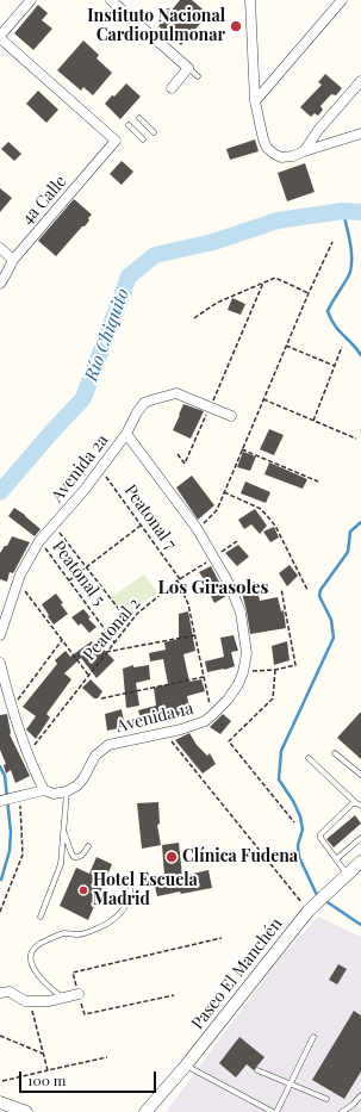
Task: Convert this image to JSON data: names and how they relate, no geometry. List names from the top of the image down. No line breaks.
{"streets":{"street":["4a Calle","Avenida 2a","Avenida 1a","Paseo El Manchén"],"path":["Peatonal 7","Peatonal 5","Peatonal 2"]},"crossings":[["Avenida 2a","Peatonal 7"],["Avenida 2a","Peatonal 5"],["Avenida 2a","Avenida 1a"],["Peatonal 7","Peatonal 2"],["Peatonal 5","Peatonal 2"],["Peatonal 2","Avenida 1a"]],"districts":["Los Girasoles"],"water":["Río Chiquito"],"places":["Instituto Nacional Cardiopulmonar","Clínica Fudena","Hotel Escuela Madrid"],"scale_bar":"100 m"}
